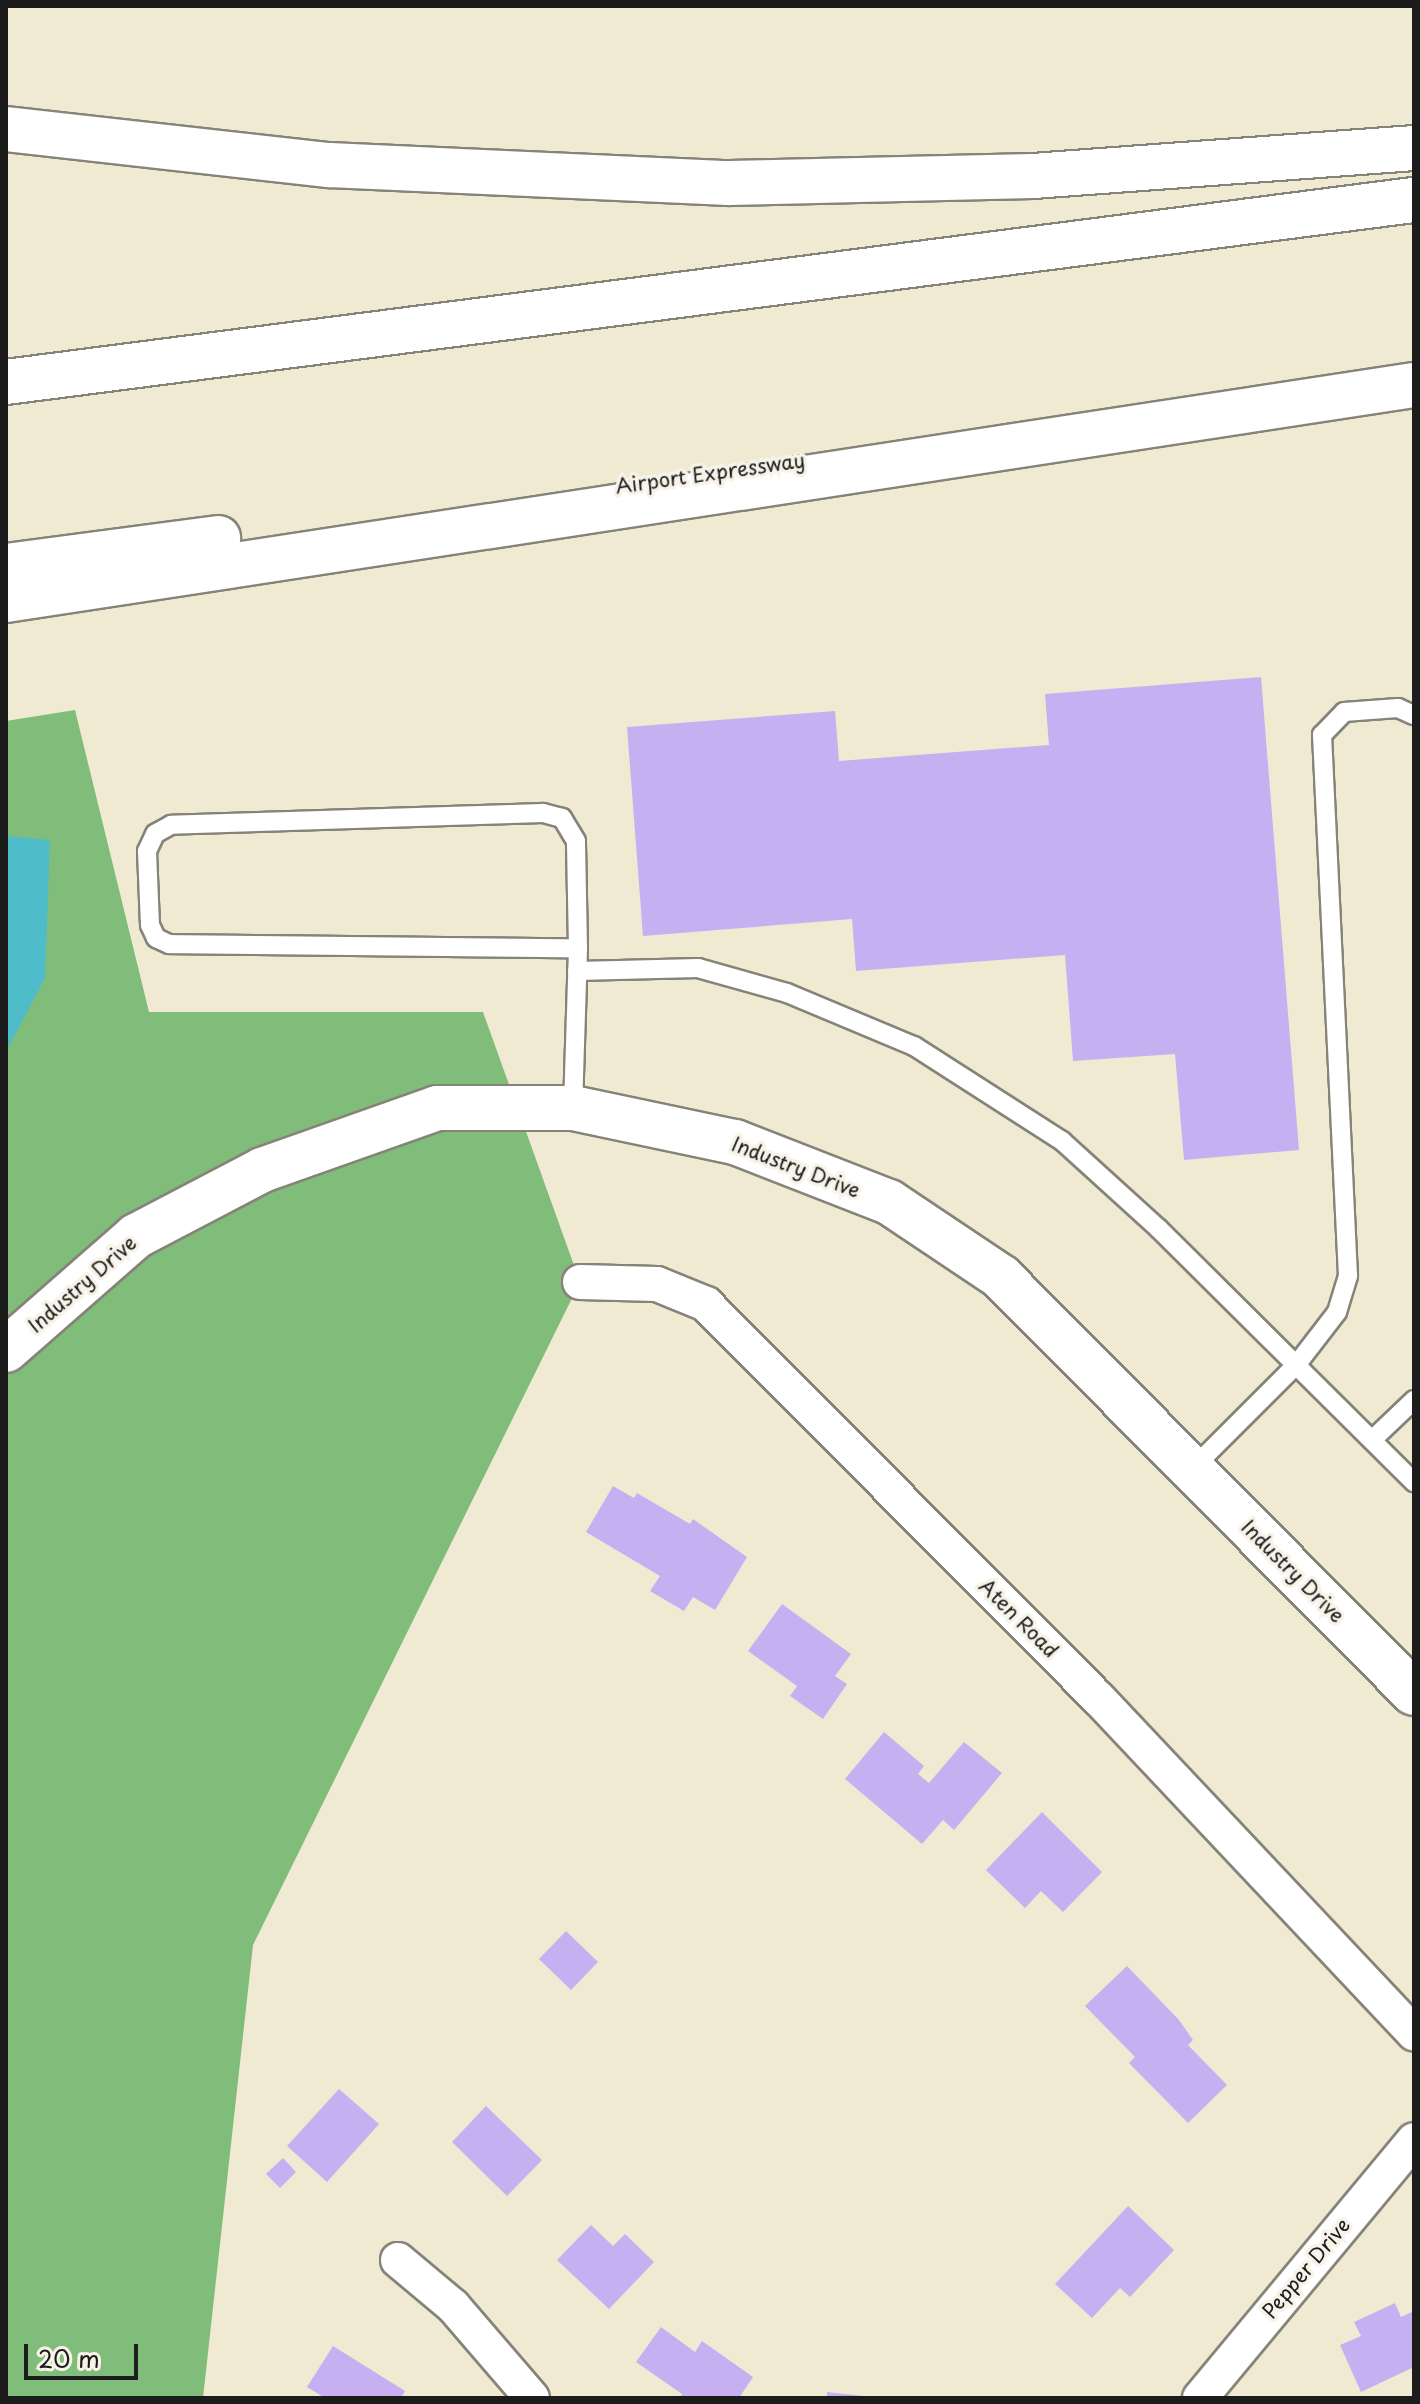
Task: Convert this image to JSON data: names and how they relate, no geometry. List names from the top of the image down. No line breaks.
{"streets":{"main road":["Airport Expressway","Industry Drive"],"street":["Aten Road","Pepper Drive"]},"scale_bar":"20 m"}
